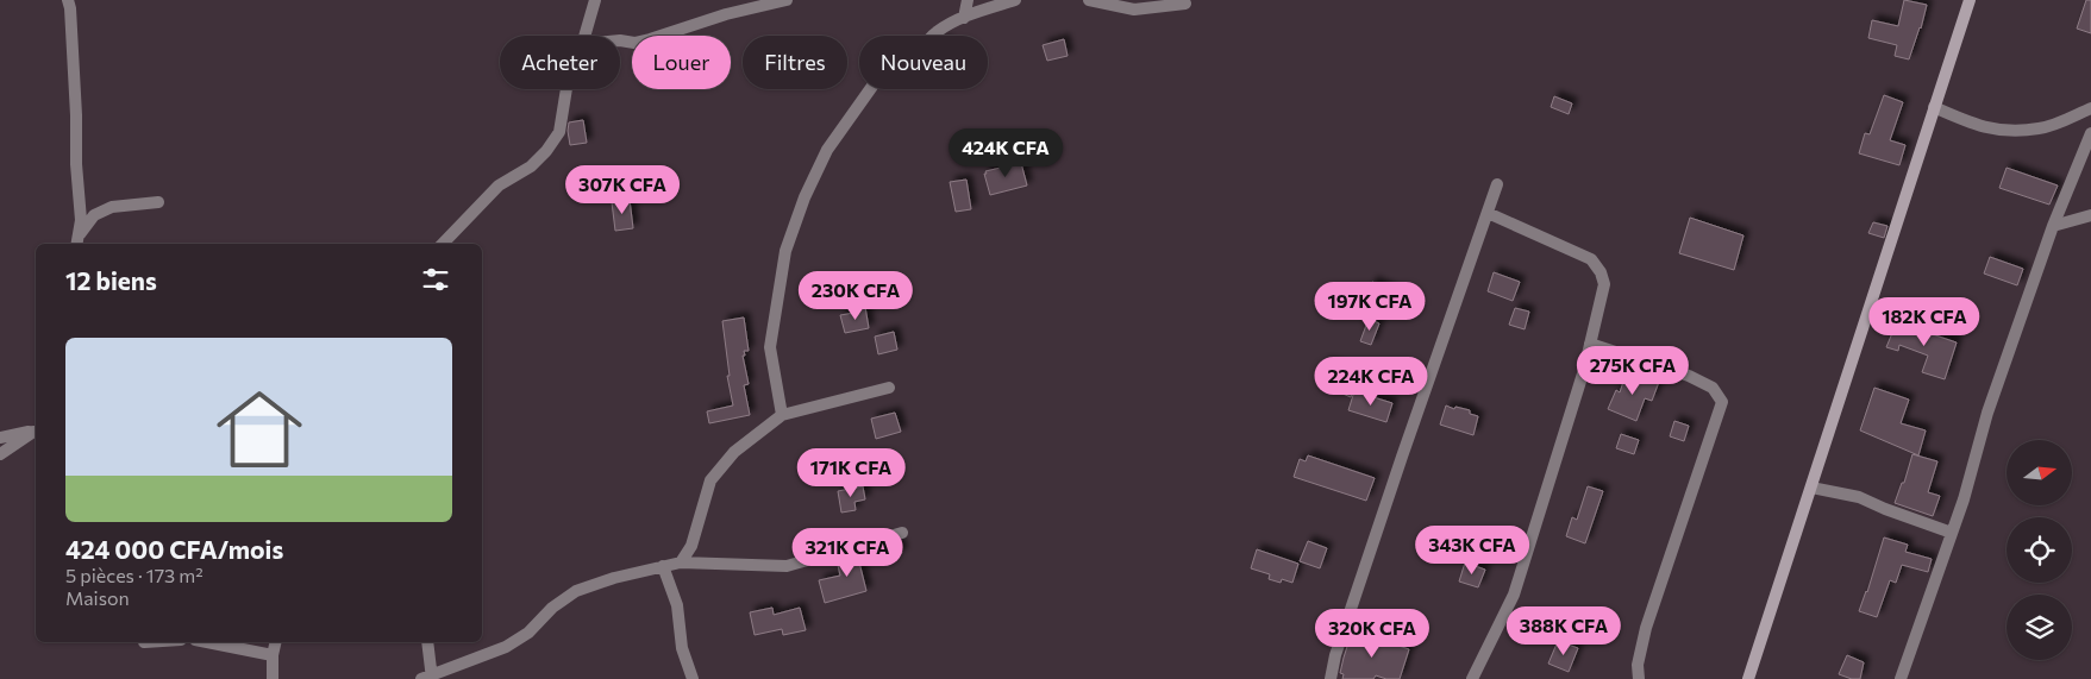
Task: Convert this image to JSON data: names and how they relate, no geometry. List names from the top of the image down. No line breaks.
{"north":"right","page":{"chip":["Acheter","Louer","Filtres","Nouveau"],"price":["424K CFA","307K CFA","230K CFA","197K CFA","182K CFA","275K CFA","224K CFA","171K CFA","343K CFA","321K CFA","388K CFA","320K CFA"],"heading":"12 biens","list":[{"name":"424 000 CFA/mois","note":"5 pièces · 173 m² · Maison"}]}}
